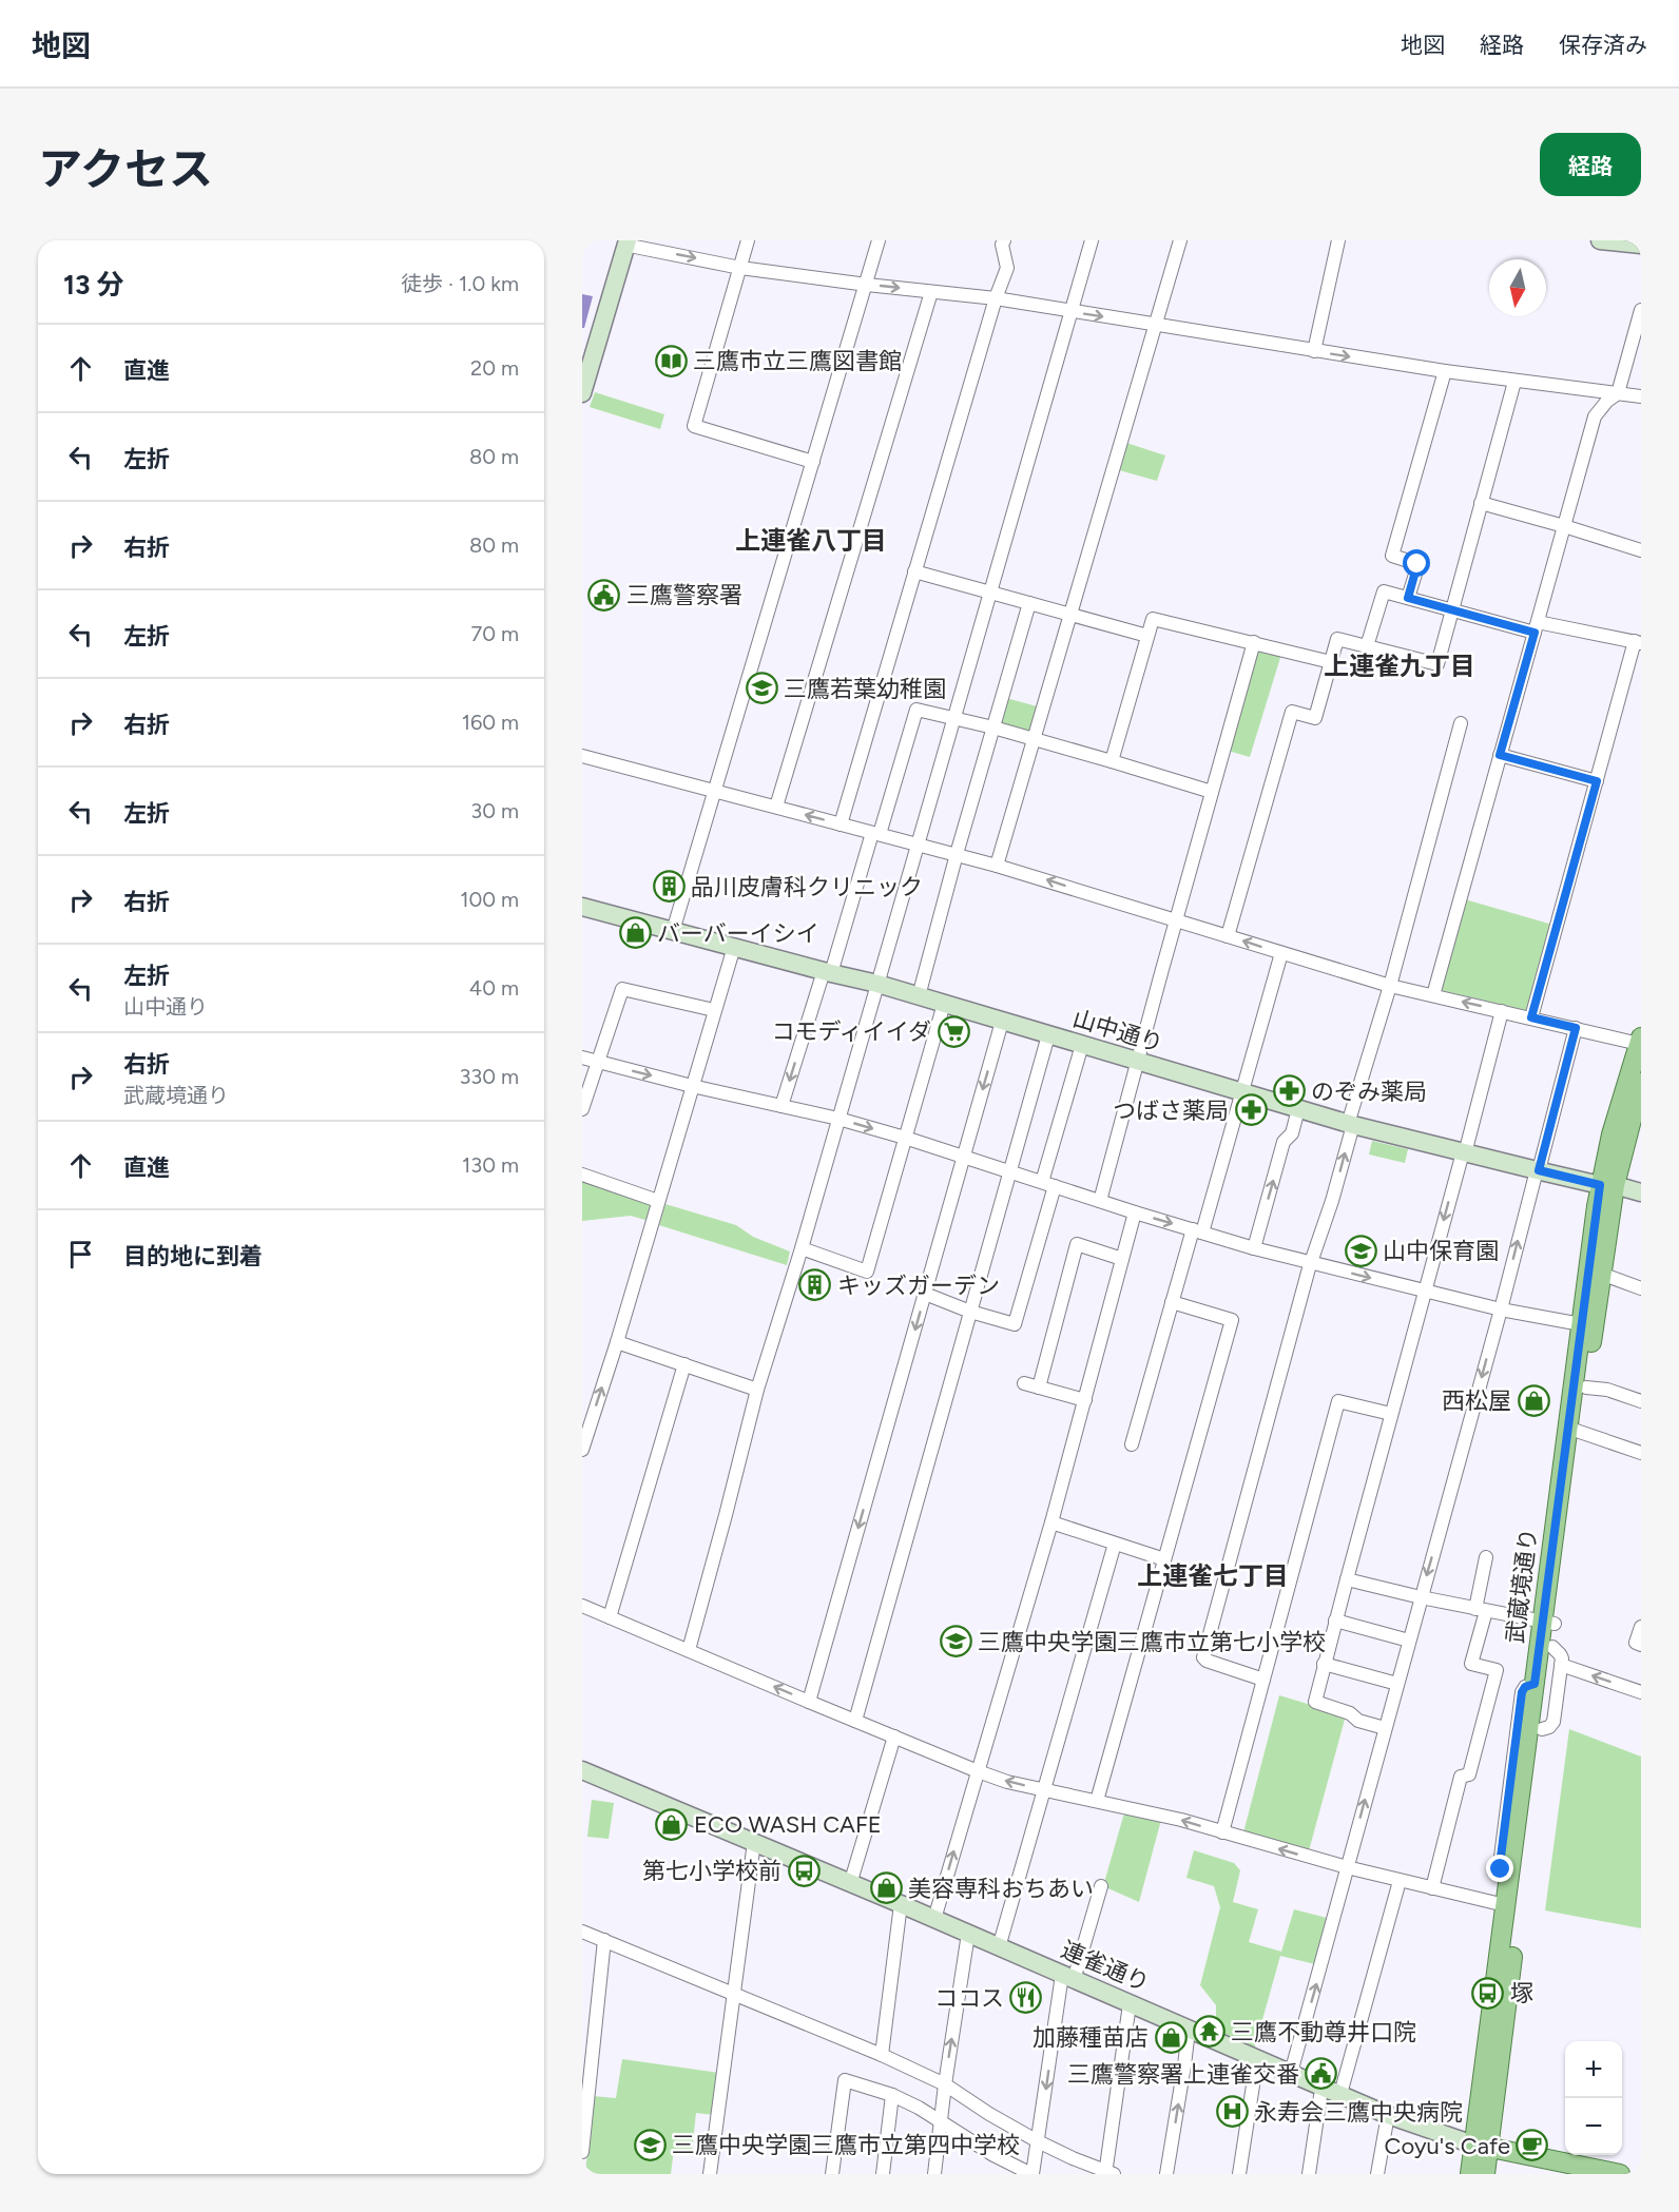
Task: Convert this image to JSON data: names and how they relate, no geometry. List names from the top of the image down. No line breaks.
{"streets":{"main road":["山中通り","武蔵境通り","連雀通り"]},"crossings":[["山中通り","武蔵境通り"],["武蔵境通り","連雀通り"]],"districts":["上連雀八丁目","上連雀九丁目","上連雀七丁目"],"places":{"library":["三鷹市立三鷹図書館"],"public building":["三鷹警察署","三鷹警察署上連雀交番"],"school or university":["三鷹若葉幼稚園","山中保育園","三鷹中央学園三鷹市立第七小学校","三鷹中央学園三鷹市立第四中学校"],"building":["品川皮膚科クリニック","キッズガーデン"],"shop":["バーバーイシイ","西松屋","ECO WASH CAFE","美容専科おちあい","加藤種苗店"],"supermarket":["コモディイイダ"],"pharmacy":["のぞみ薬局","つばさ薬局"],"bus stop":["第七小学校前","塚"],"restaurant":["ココス"],"temple":["三鷹不動尊井口院"],"hospital":["永寿会三鷹中央病院"],"cafe":["Coyu's Cafe"]},"north":"bottom","page":{"header":"地図","nav":["地図","経路","保存済み"],"title":"アクセス","buttons":"経路","heading":["13 分","徒歩 · 1.0 km"],"list":[["直進","20 m"],["左折","80 m"],["右折","80 m"],["左折","70 m"],["右折","160 m"],["左折","30 m"],["右折","100 m"],["左折","山中通り","40 m"],["右折","武蔵境通り","330 m"],["直進","130 m"],"目的地に到着"],"map_buttons":["+","−"]}}
